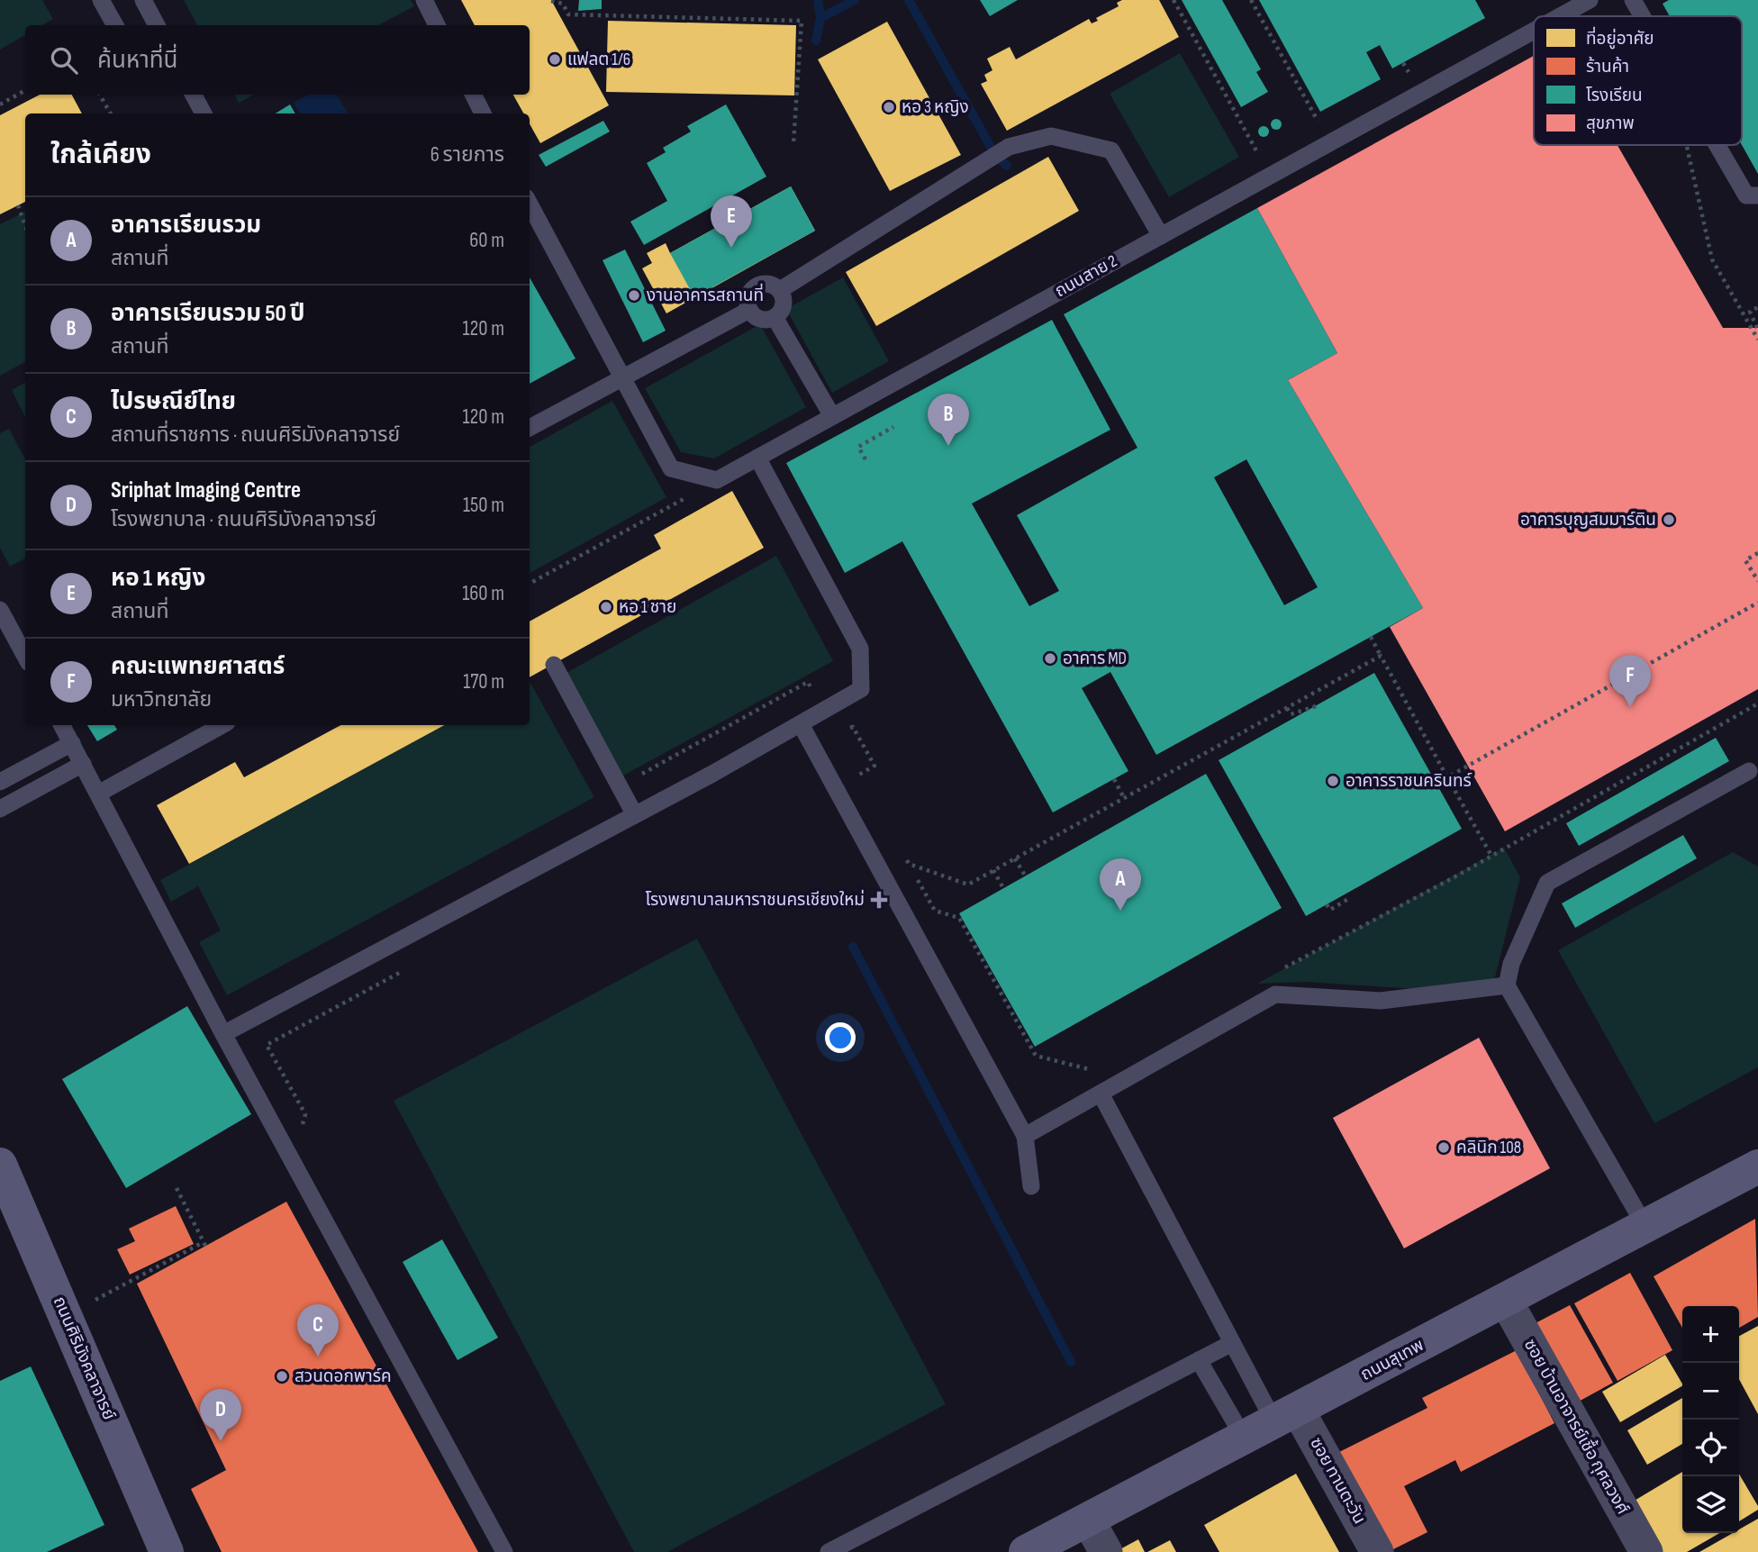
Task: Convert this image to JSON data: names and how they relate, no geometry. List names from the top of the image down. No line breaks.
{"streets":{"main road":["ถนนศิริมังคลาจารย์","ถนนสุเทพ"],"street":["ซอย บ้านอาจารย์เชื้อ กุศลวงศ์","ซอย ทานตะวัน"],"lane":["ถนนสาย 2"]},"crossings":[["ถนนสุเทพ","ซอย บ้านอาจารย์เชื้อ กุศลวงศ์"],["ถนนสุเทพ","ซอย ทานตะวัน"]],"places":{"other":["แฟลต 1/6","หอ 3 หญิง","งานอาคารสถานที่","อาคารบุญสมมาร์ติน","หอ 1 ชาย","อาคาร MD","อาคารราชนครินทร์","คลินิก 108","สวนดอกพาร์ค"],"health":["โรงพยาบาลมหาราชนครเชียงใหม่"]},"legend":["ที่อยู่อาศัย","ร้านค้า","โรงเรียน","สุขภาพ"],"page":{"search":"ค้นหาที่นี่","heading":["ใกล้เคียง","6 รายการ"],"pins":["E","B","F","A","C","D"],"list":[{"mark":"A","name":"อาคารเรียนรวม","note":"สถานที่","value":"60 m"},{"mark":"B","name":"อาคารเรียนรวม 50 ปี","note":"สถานที่","value":"120 m"},{"mark":"C","name":"ไปรษณีย์ไทย","note":"สถานที่ราชการ · ถนนศิริมังคลาจารย์","value":"120 m"},{"mark":"D","name":"Sriphat Imaging Centre","note":"โรงพยาบาล · ถนนศิริมังคลาจารย์","value":"150 m"},{"mark":"E","name":"หอ 1 หญิง","note":"สถานที่","value":"160 m"},{"mark":"F","name":"คณะแพทยศาสตร์","note":"มหาวิทยาลัย","value":"170 m"}],"map_buttons":["+","−"]}}
